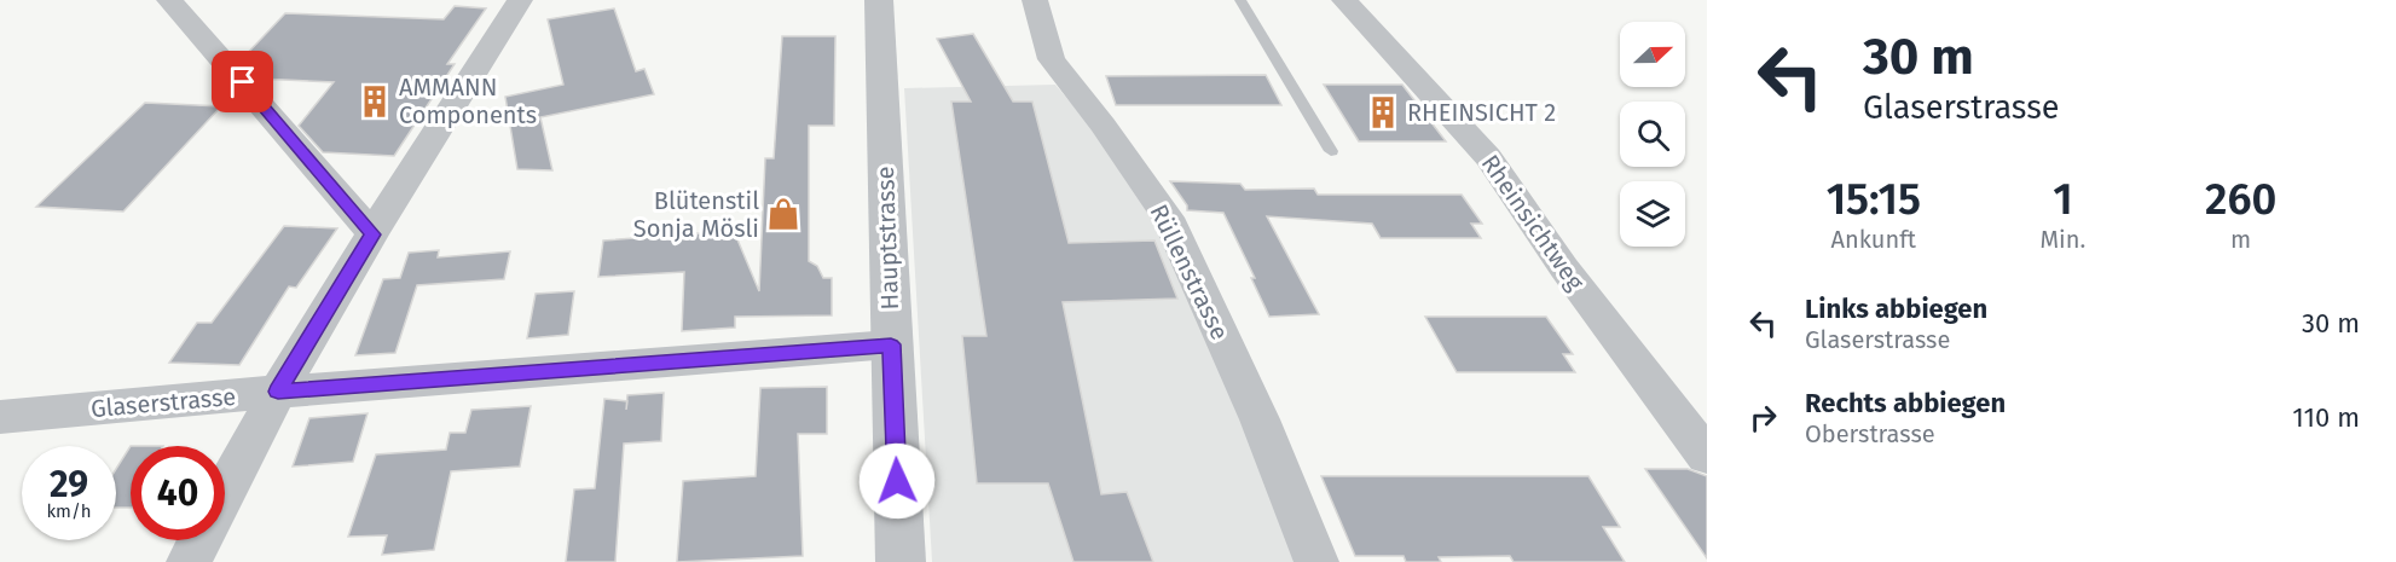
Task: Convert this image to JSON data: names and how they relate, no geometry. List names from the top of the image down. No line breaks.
{"streets":{"street":["Rheinsichtweg","Hauptstrasse","Rüllenstrasse","Glaserstrasse"]},"crossings":[["Hauptstrasse","Glaserstrasse"]],"places":{"building":["AMMANN Components","RHEINSICHT 2"],"shop":["Blütenstil Sonja Mösli"]},"north":"right","page":{"turn":["30 m","Glaserstrasse"],"eta":["15:15","Ankunft","1","Min.","260","m"],"list":[{"name":"Links abbiegen","note":"Glaserstrasse","value":"30 m"},{"name":"Rechts abbiegen","note":"Oberstrasse","value":"110 m"}],"speed":"29 km/h","limit":"40"}}
